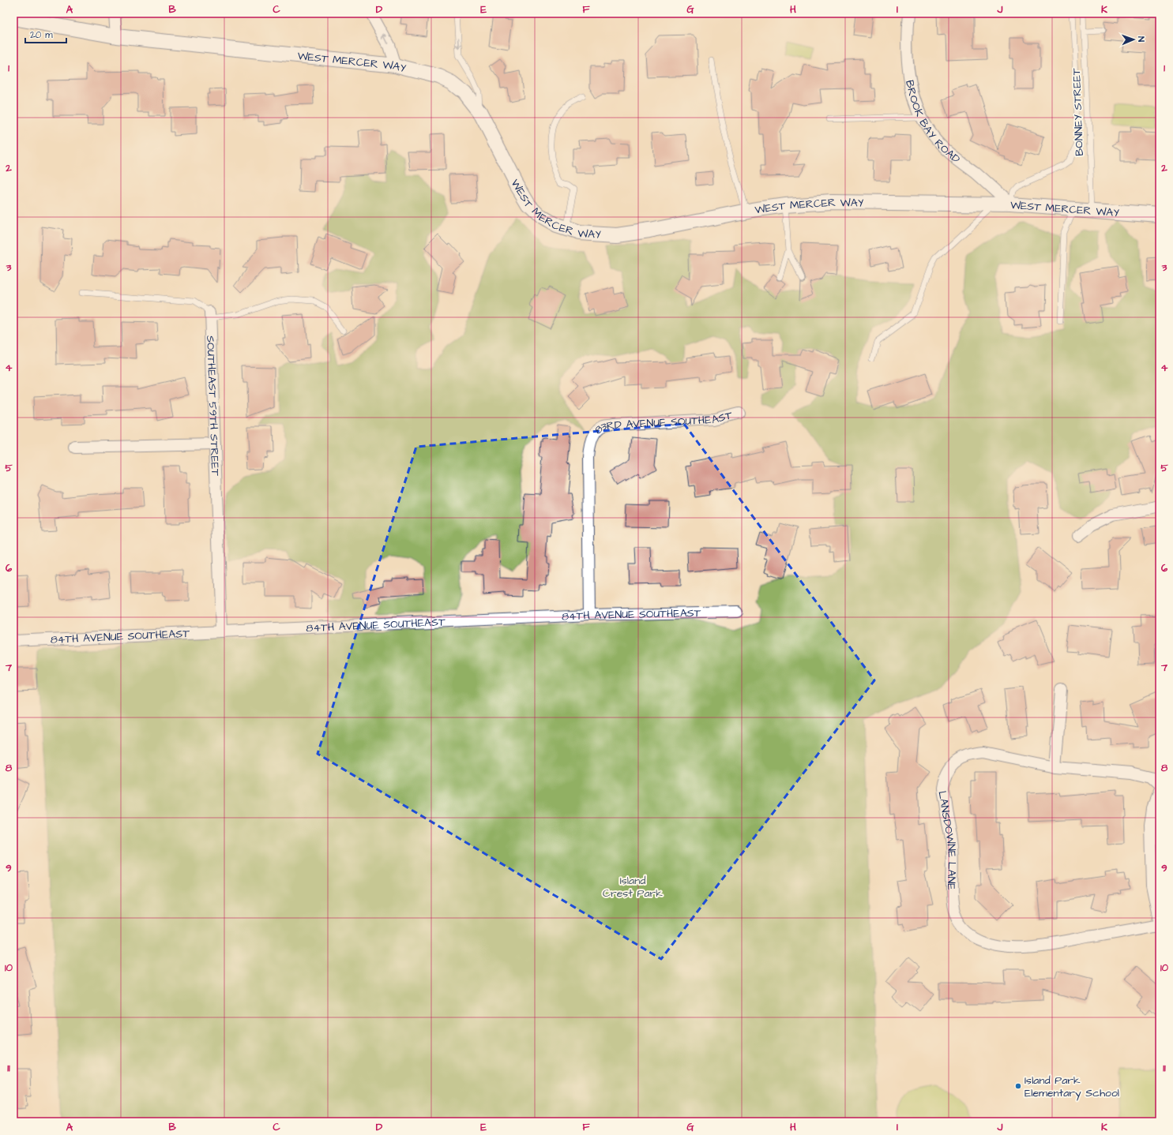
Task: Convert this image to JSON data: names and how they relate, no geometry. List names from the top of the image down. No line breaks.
{"streets":{"street":["WEST MERCER WAY","BROOK BAY ROAD","SOUTHEAST 59TH STREET","83RD AVENUE SOUTHEAST","84TH AVENUE SOUTHEAST","LANSDOWNE LANE"],"lane":["BONNEY STREET"]},"crossings":[["WEST MERCER WAY","BONNEY STREET"],["WEST MERCER WAY","BROOK BAY ROAD"],["SOUTHEAST 59TH STREET","84TH AVENUE SOUTHEAST"],["83RD AVENUE SOUTHEAST","84TH AVENUE SOUTHEAST"]],"parks":["Island Crest Park"],"places":["Island Park Elementary School"],"scale_bar":"20 m","north":"right","grid":{"columns":["A","B","C","D","E","F","G","H","I","J","K"],"rows":["1","2","3","4","5","6","7","8","9","10","11"]}}
